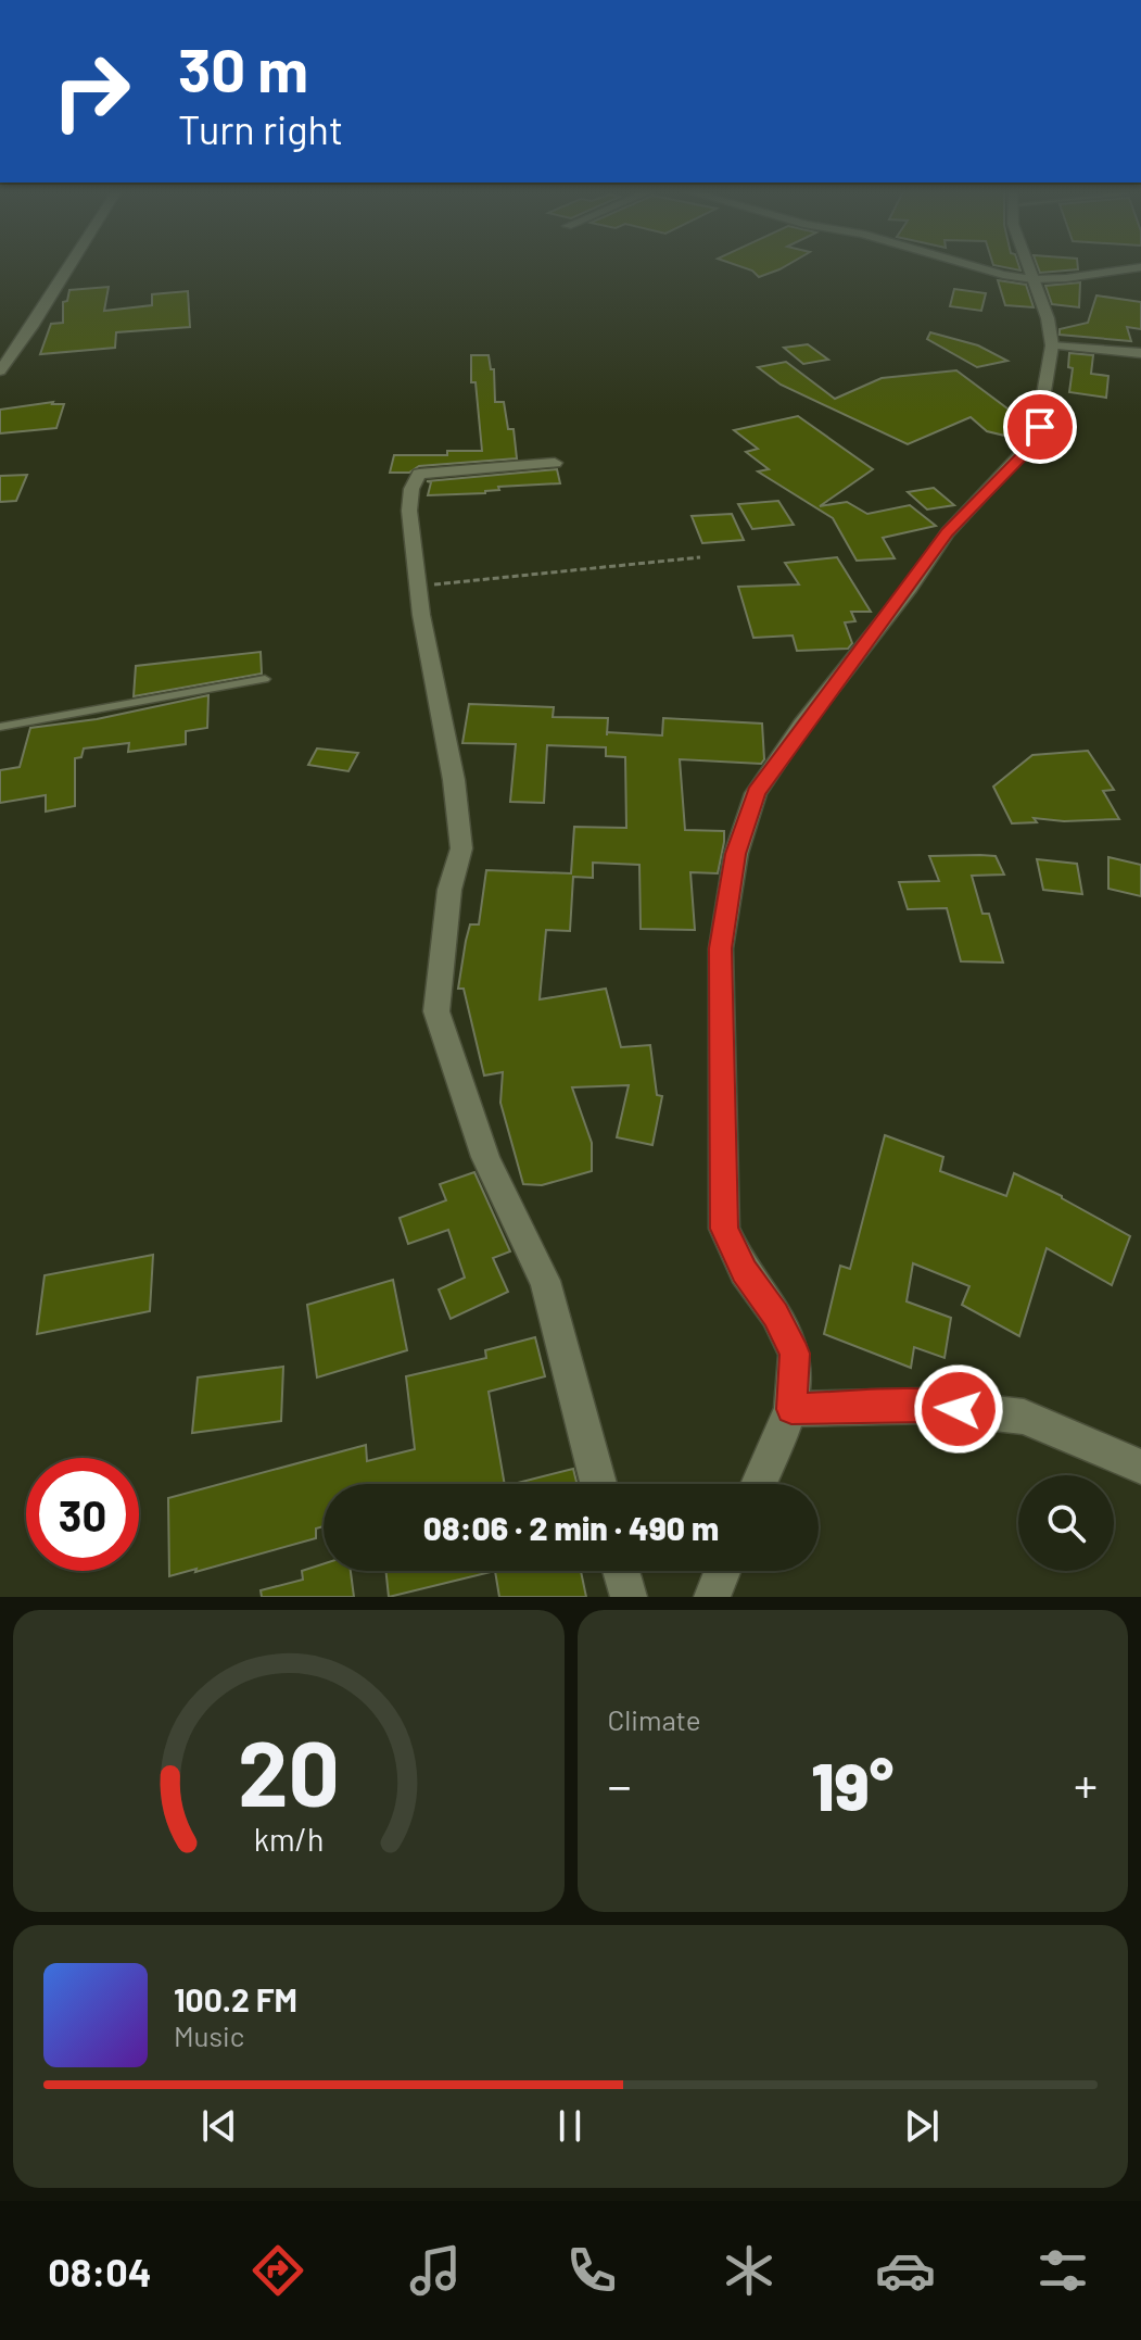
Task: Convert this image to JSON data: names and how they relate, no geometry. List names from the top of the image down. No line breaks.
{"page":{"turn":["30 m","Turn right"],"limit":"30","trip":"08:06 · 2 min · 490 m","tile":"Climate","heat":["−","19°","+"],"song":["100.2 FM","Music"],"tabs":"08:04","gauge":["20","km/h"]}}
